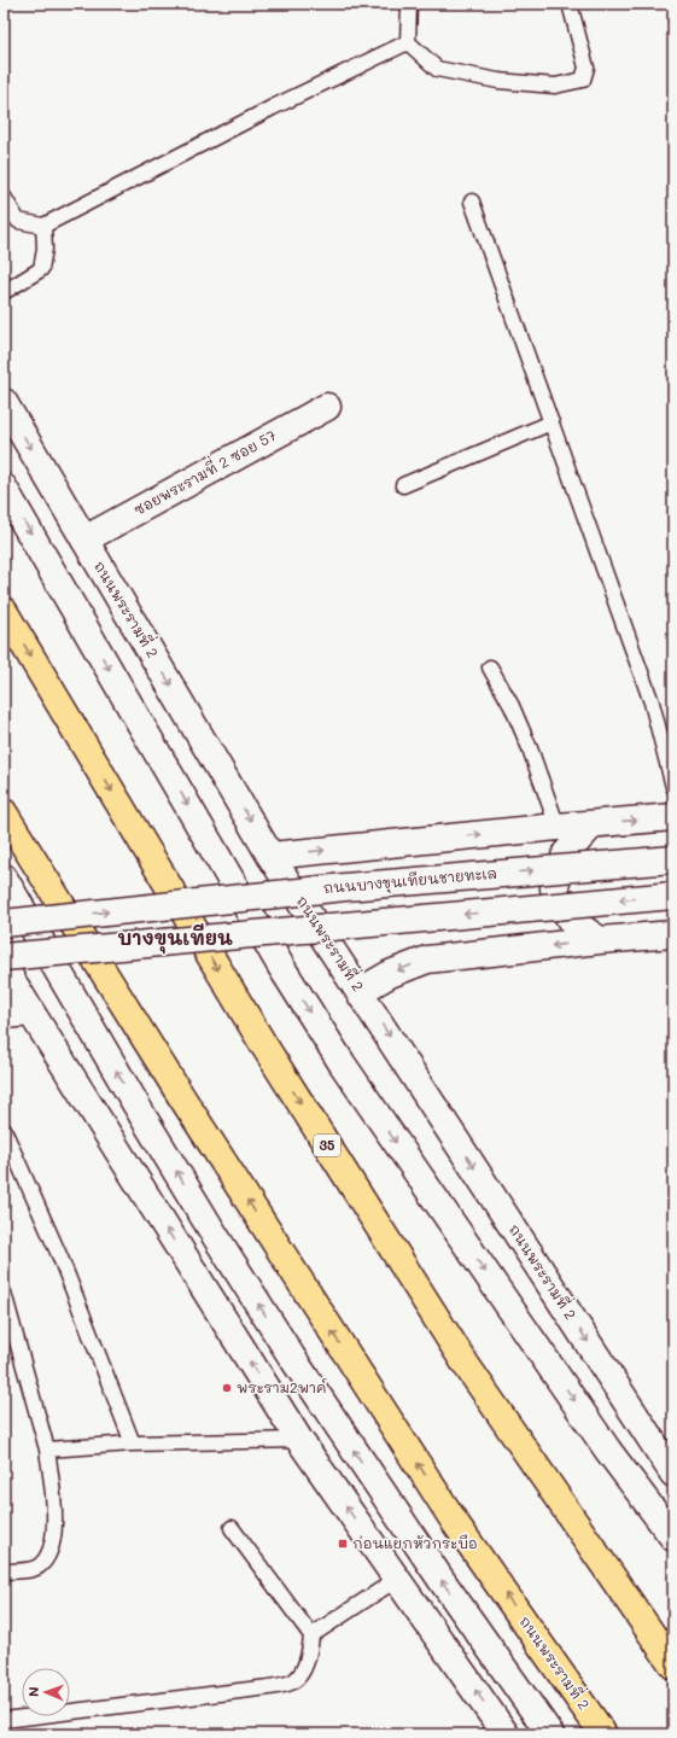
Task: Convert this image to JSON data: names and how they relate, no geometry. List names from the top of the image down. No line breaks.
{"streets":{"highway":["ถนนพระรามที่ 2","35"],"main road":["ซอยพระรามที่ 2 ซอย 57","ถนนบางขุนเทียนชายทะเล"]},"crossings":[["ซอยพระรามที่ 2 ซอย 57","ถนนพระรามที่ 2"]],"districts":["บางขุนเทียน"],"places":{"other":["พระราม2พาค์"],"transit":["ก่อนแยกหัวกระบือ"]},"north":"left"}
